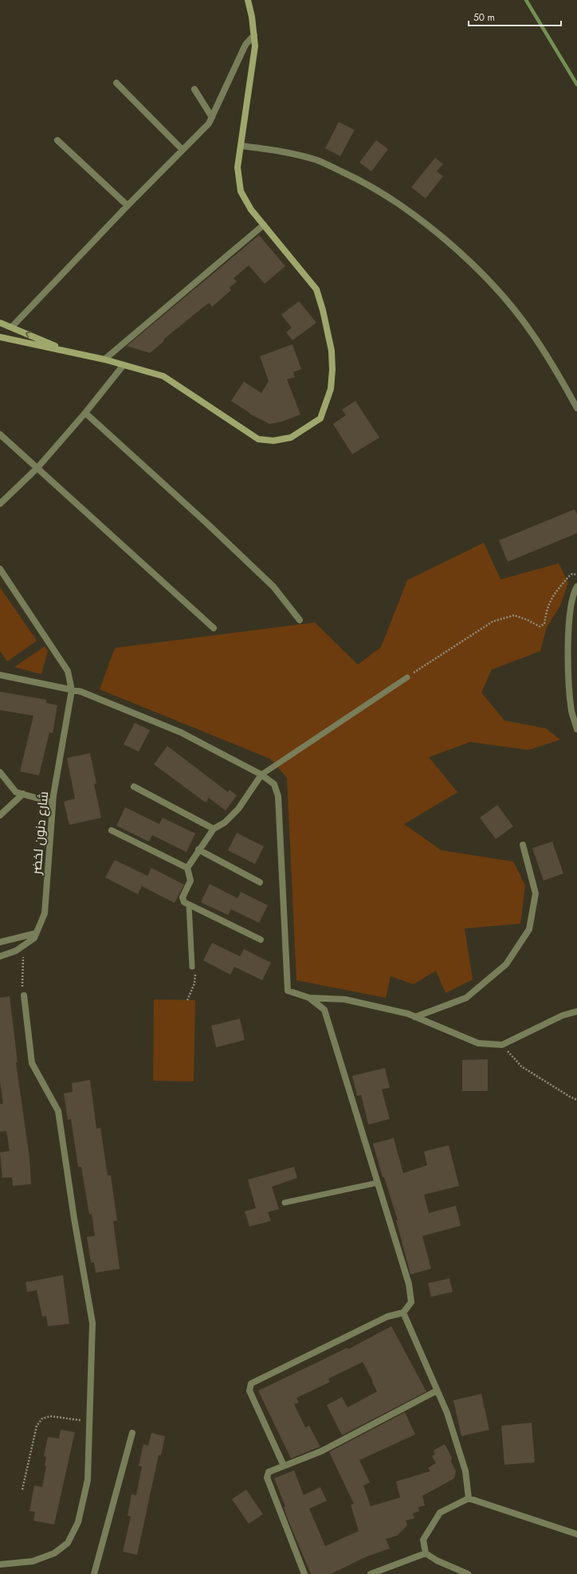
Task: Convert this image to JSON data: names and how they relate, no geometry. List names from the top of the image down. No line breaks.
{"streets":{"street":["شارع دنون لخضر"]},"scale_bar":"50 m"}
